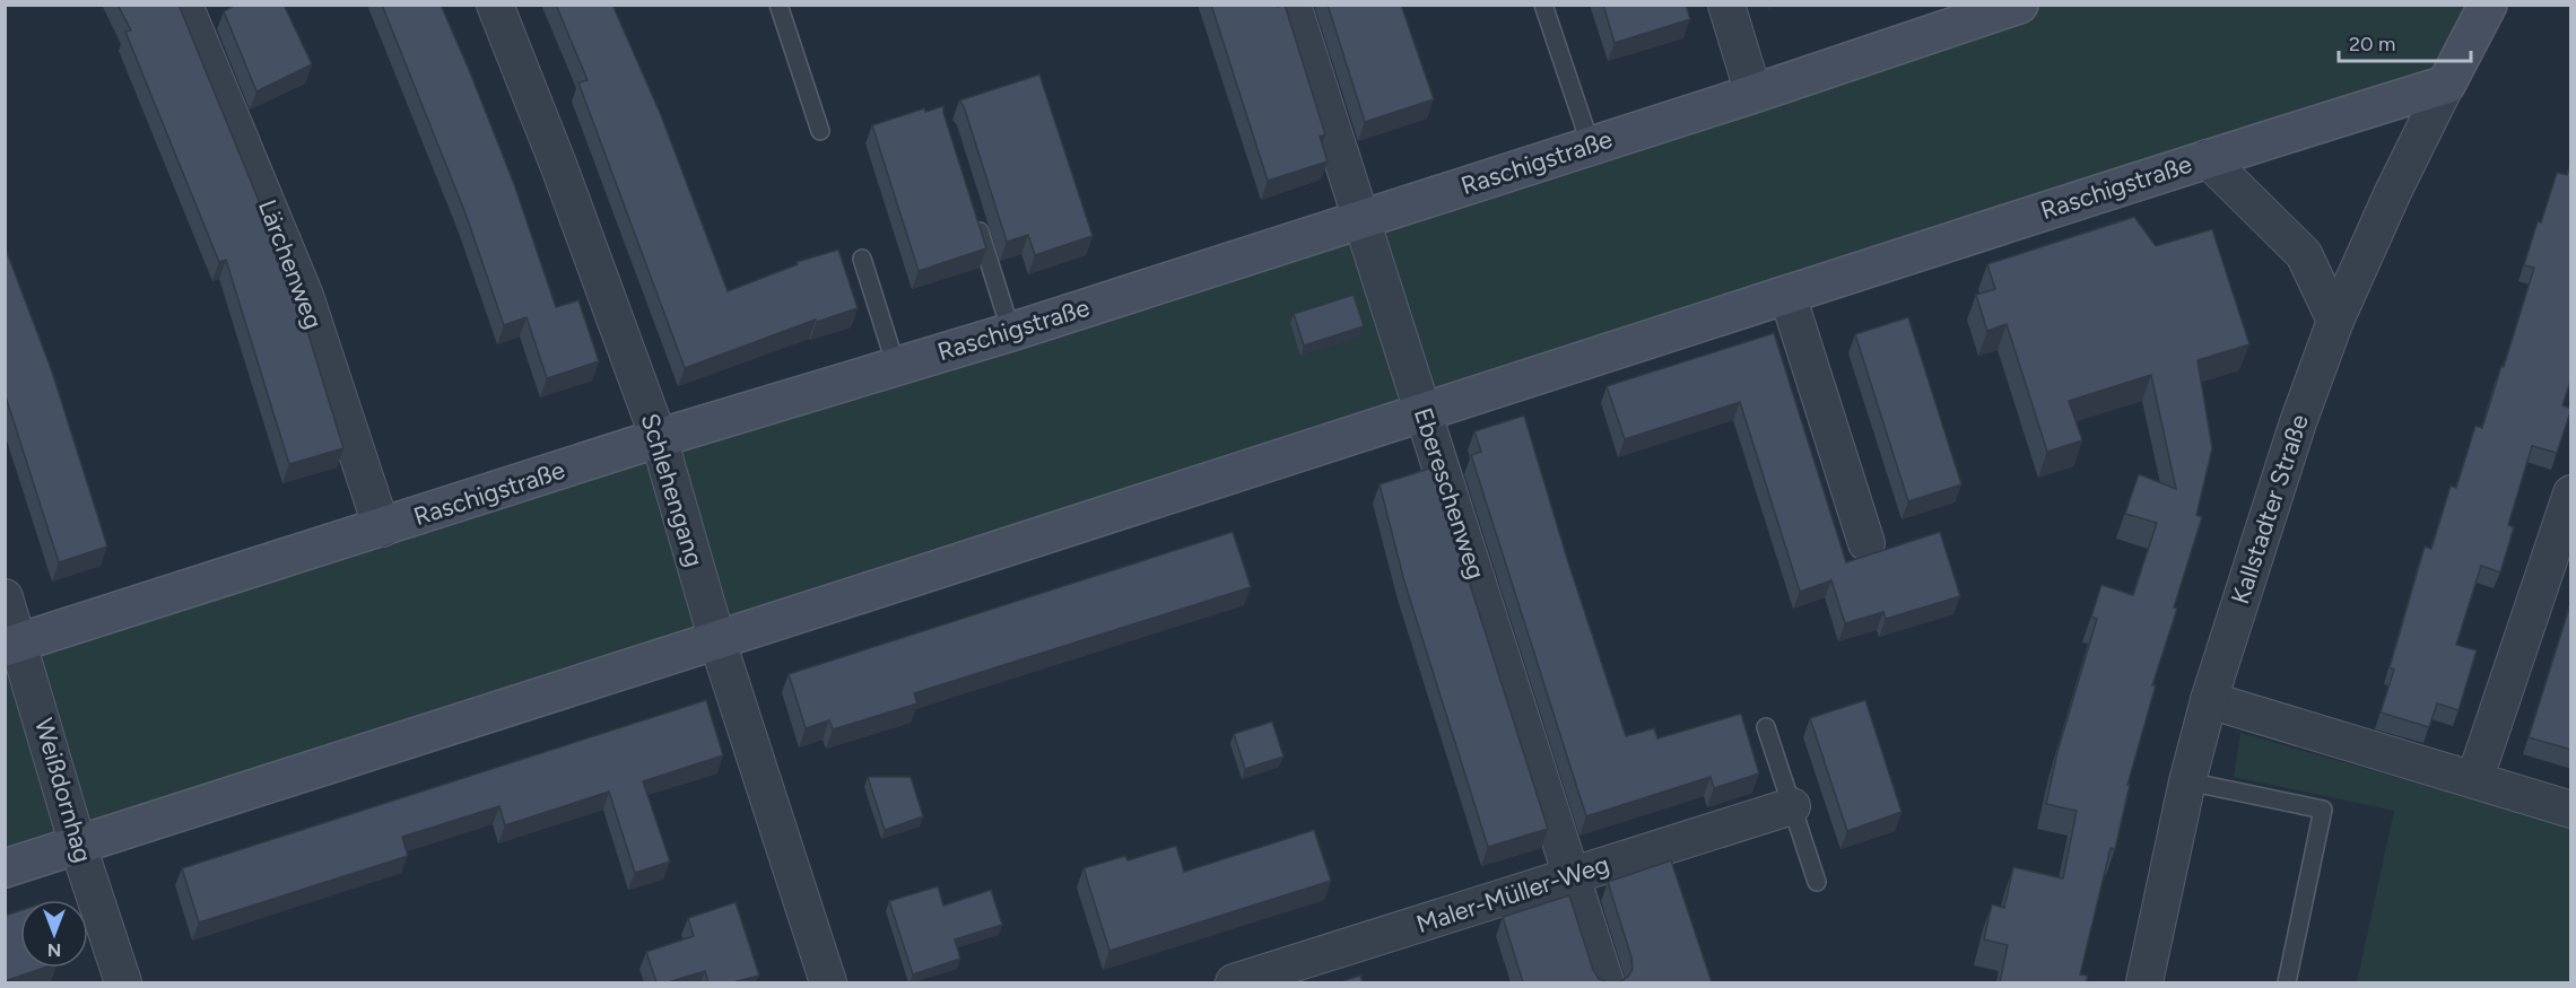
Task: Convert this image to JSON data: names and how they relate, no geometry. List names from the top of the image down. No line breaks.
{"streets":{"street":["Raschigstraße","Lärchenweg","Schlehengang","Ebereschenweg","Kallstadter Straße","Weißdornhag","Maler-Müller-Weg"]},"crossings":[["Raschigstraße","Lärchenweg"],["Raschigstraße","Schlehengang"],["Raschigstraße","Ebereschenweg"],["Raschigstraße","Kallstadter Straße"],["Raschigstraße","Weißdornhag"],["Ebereschenweg","Maler-Müller-Weg"]],"scale_bar":"20 m","north":"bottom"}
